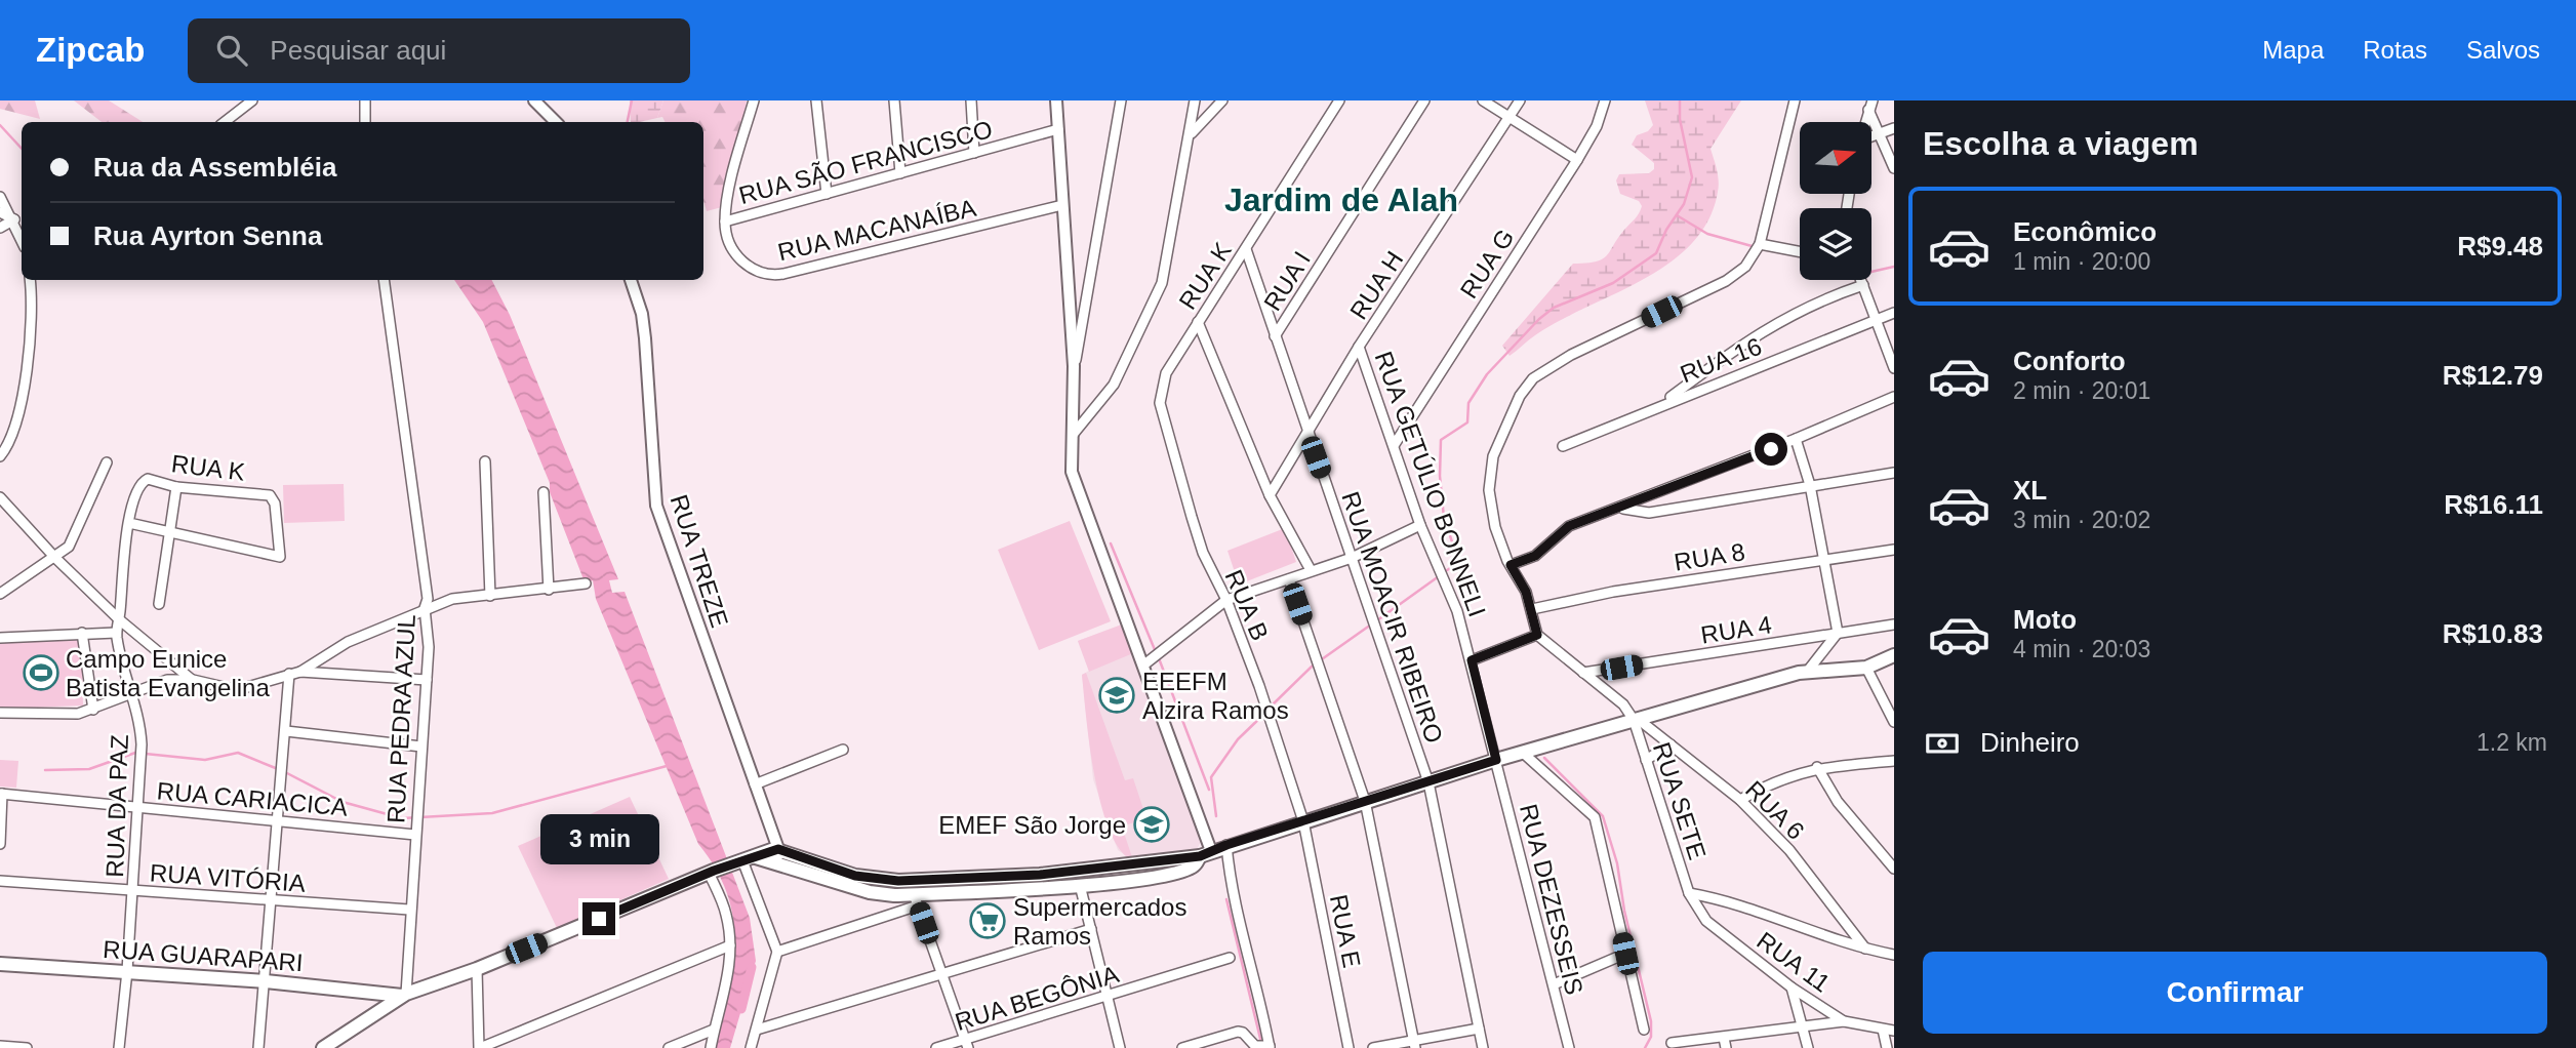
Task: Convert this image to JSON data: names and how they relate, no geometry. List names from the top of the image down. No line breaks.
{"streets":{"main road":["RUA GUARAPARI"],"street":["RUA SÃO FRANCISCO","RUA MACANAÍBA","RUA G","RUA K","RUA I","RUA H","RUA 16","RUA GETÚLIO BONNELI","RUA 8","RUA TREZE","RUA B","RUA MOACIR RIBEIRO","RUA 4","RUA PEDRA AZUL","RUA CARIACICA","RUA SETE","RUA DA PAZ","RUA 6","RUA VITÓRIA","RUA DEZESSEIS","RUA E","RUA 11","RUA BEGÔNIA"]},"crossings":[["RUA SÃO FRANCISCO","RUA MACANAÍBA"],["RUA G","RUA GETÚLIO BONNELI"],["RUA K","RUA B"],["RUA K","RUA MOACIR RIBEIRO"],["RUA K","RUA DA PAZ"],["RUA I","RUA MOACIR RIBEIRO"],["RUA H","RUA GETÚLIO BONNELI"],["RUA H","RUA MOACIR RIBEIRO"],["RUA GETÚLIO BONNELI","RUA DEZESSEIS"],["RUA B","RUA E"],["RUA 4","RUA 6"],["RUA PEDRA AZUL","RUA CARIACICA"],["RUA PEDRA AZUL","RUA VITÓRIA"],["RUA PEDRA AZUL","RUA GUARAPARI"],["RUA CARIACICA","RUA DA PAZ"],["RUA SETE","RUA 6"],["RUA SETE","RUA 11"],["RUA DA PAZ","RUA VITÓRIA"],["RUA DA PAZ","RUA GUARAPARI"]],"districts":["Jardim de Alah"],"places":{"sports":["Campo Eunice Batista Evangelina"],"school or university":["EEEFM Alzira Ramos","EMEF São Jorge"],"supermarket":["Supermercados Ramos"]},"north":"right","page":{"header":"Zipcab","search":"Pesquisar aqui","nav":["Mapa","Rotas","Salvos"],"heading":"Escolha a viagem","banner":["Rua da Assembléia","Rua Ayrton Senna"],"list":[{"name":"Econômico","note":"1 min · 20:00","value":"R$9.48"},{"name":"Conforto","note":"2 min · 20:01","value":"R$12.79"},{"name":"XL","note":"3 min · 20:02","value":"R$16.11"},{"name":"Moto","note":"4 min · 20:03","value":"R$10.83"}],"pay":["Dinheiro","1.2 km"],"bubble":"3 min","buttons":"Confirmar"}}
